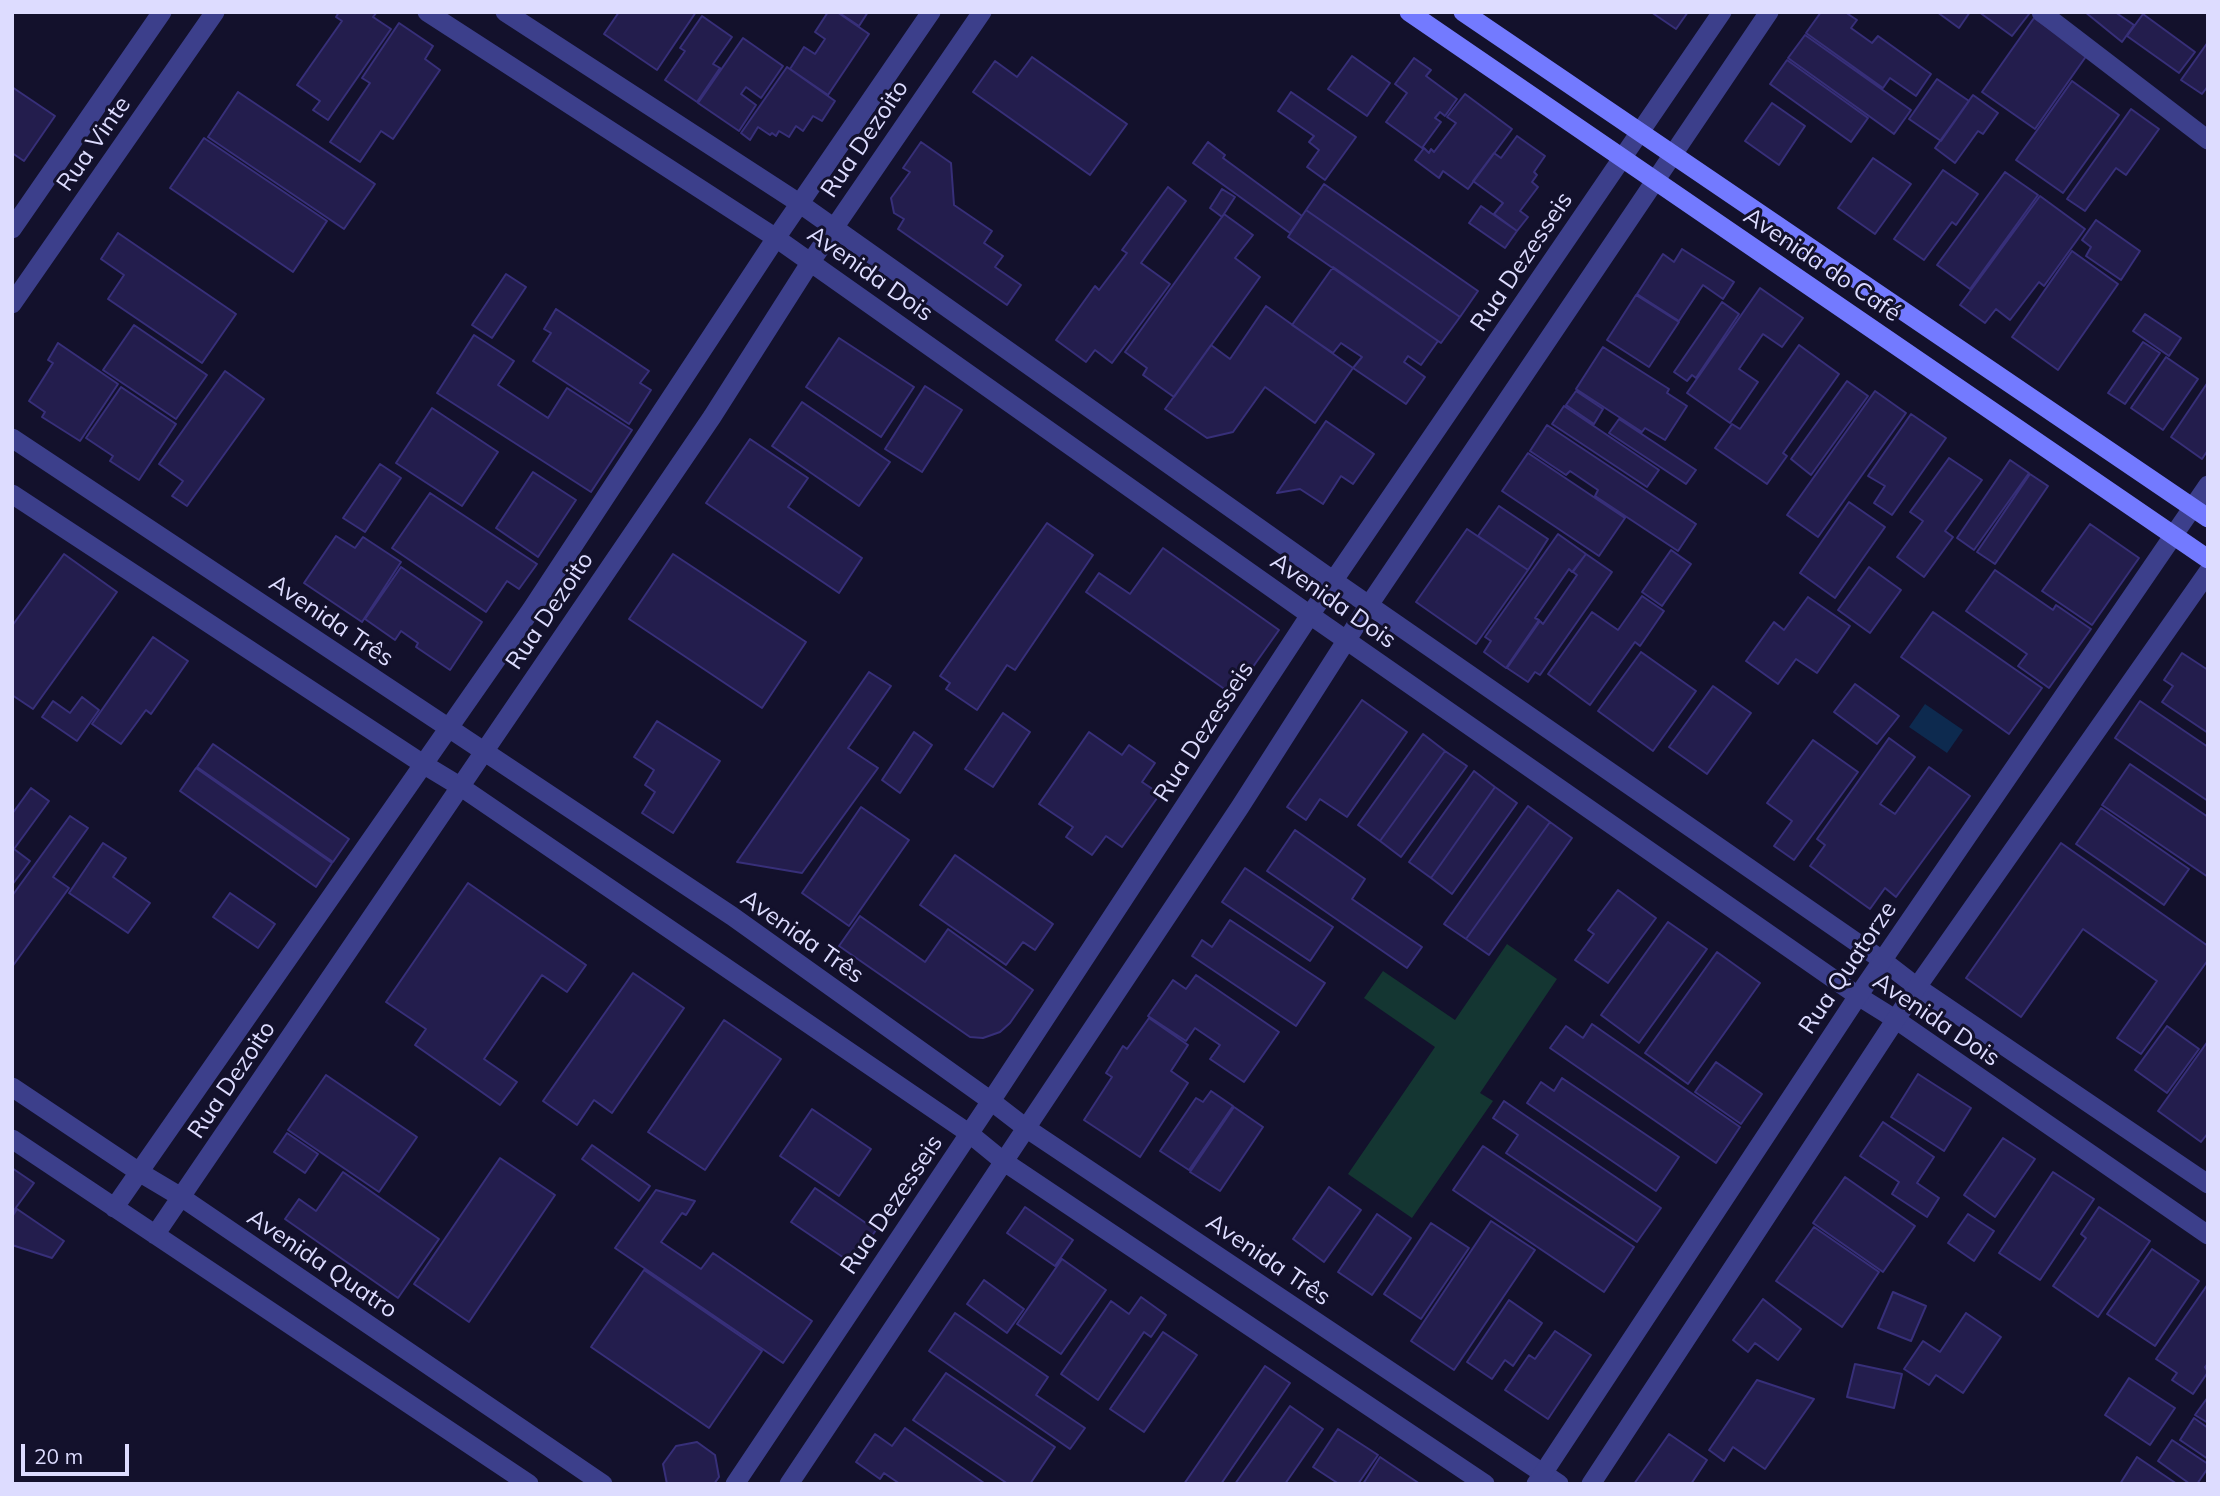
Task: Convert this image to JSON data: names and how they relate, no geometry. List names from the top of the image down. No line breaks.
{"streets":{"main road":["Avenida do Café"],"street":["Rua Dezoito","Rua Vinte","Rua Dezesseis","Avenida Dois","Avenida Três","Rua Quatorze","Avenida Quatro"]},"crossings":[["Rua Dezoito","Avenida Dois"],["Rua Dezoito","Avenida Três"],["Rua Dezoito","Avenida Quatro"],["Rua Dezesseis","Avenida do Café"],["Rua Dezesseis","Avenida Dois"],["Rua Dezesseis","Avenida Três"],["Avenida do Café","Rua Quatorze"],["Avenida Dois","Rua Quatorze"],["Avenida Três","Rua Quatorze"]],"scale_bar":"20 m"}
